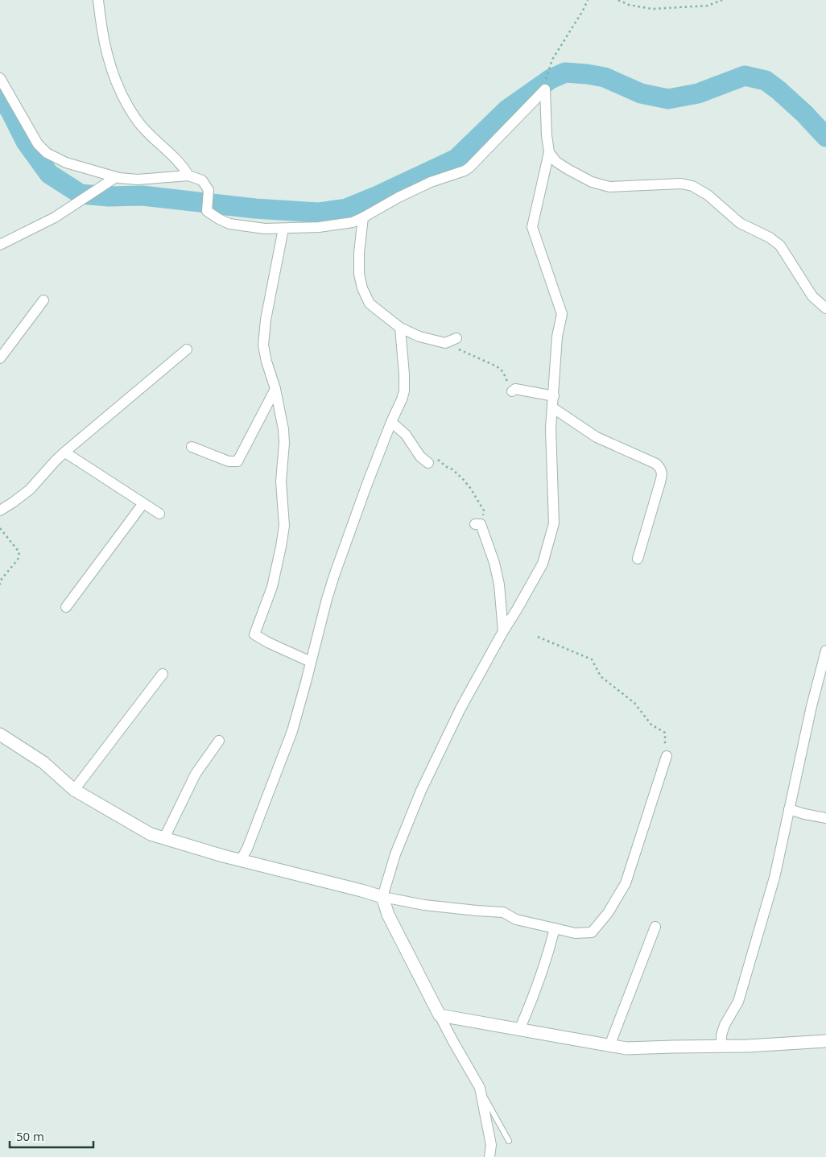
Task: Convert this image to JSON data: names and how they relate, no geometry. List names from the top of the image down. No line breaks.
{"scale_bar":"50 m"}
